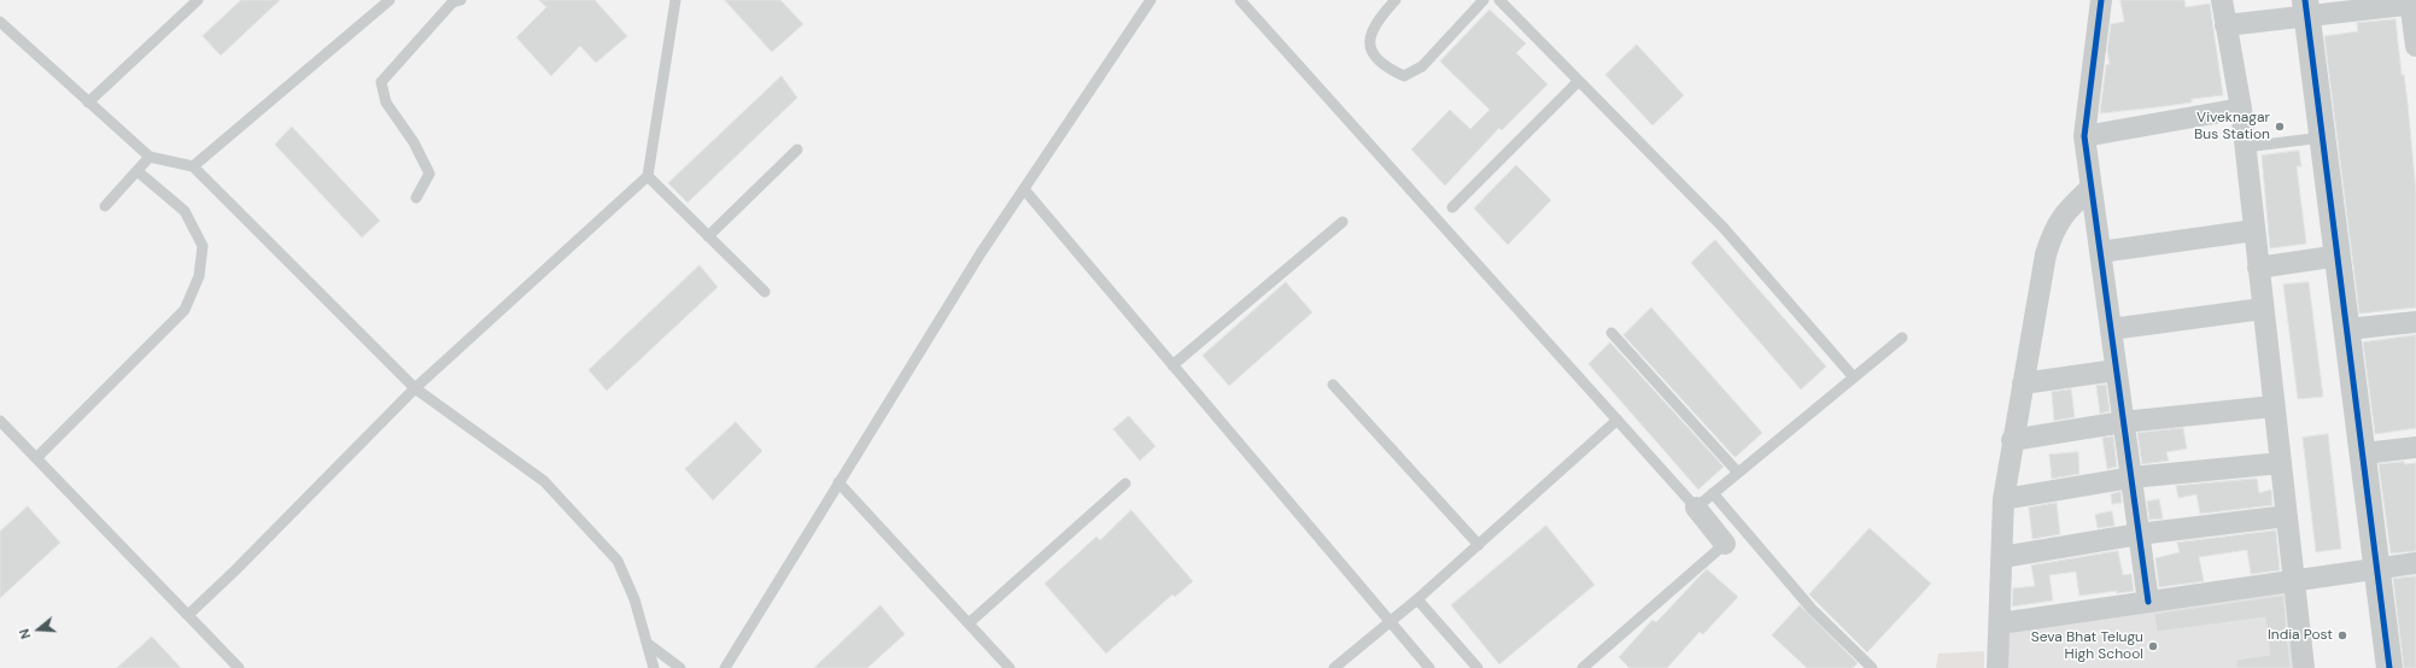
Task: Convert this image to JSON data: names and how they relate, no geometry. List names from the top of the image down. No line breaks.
{"places":["Viveknagar Bus Station","India Post","Seva Bhat Telugu High School"],"north":"left"}
